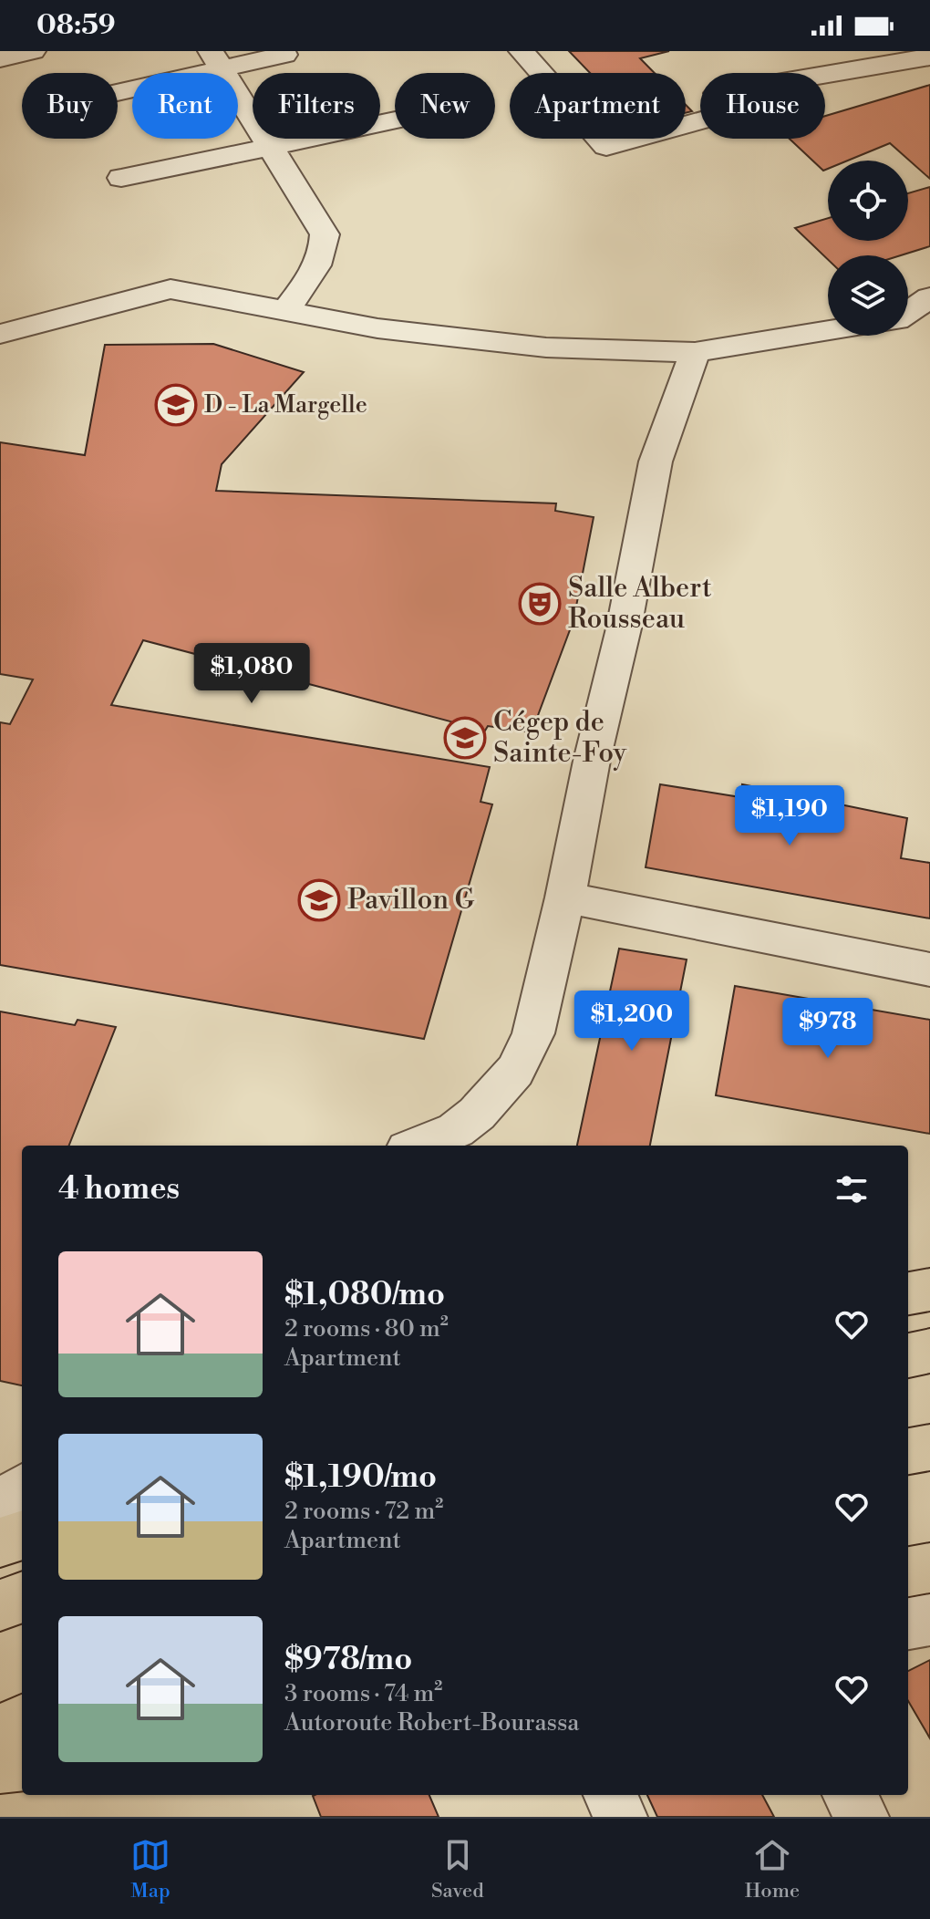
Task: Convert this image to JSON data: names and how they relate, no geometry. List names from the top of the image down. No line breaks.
{"places":{"school or university":["D - La Margelle","Cégep de Sainte-Foy","Pavillon G"],"theatre":["Salle Albert Rousseau"]},"page":{"status":"08:59","chip":["Buy","Rent","Filters","New","Apartment","House"],"price":["$1,080","$1,190","$1,200","$978"],"heading":"4 homes","list":[{"name":"$1,080/mo","note":"2 rooms · 80 m² · Apartment"},{"name":"$1,190/mo","note":"2 rooms · 72 m² · Apartment"},{"name":"$978/mo","note":"3 rooms · 74 m² · Autoroute Robert-Bourassa"}],"tabs":["Map","Saved","Home"]}}
